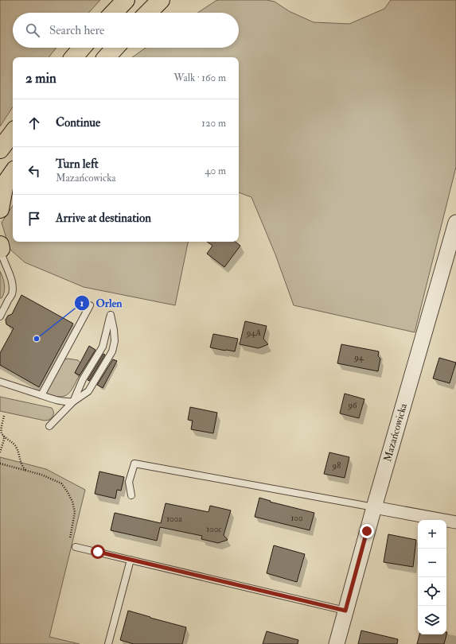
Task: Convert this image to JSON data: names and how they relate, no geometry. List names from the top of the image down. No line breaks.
{"streets":{"street":["Mazańcowicka"]},"places":["Orlen"],"house_numbers":["94A","94","96","98","100","100a","100c"],"page":{"search":"Search here","heading":["2 min","Walk · 160 m"],"list":[["Continue","120 m"],["Turn left","Mazańcowicka","40 m"],"Arrive at destination"],"map_buttons":["+","−"]}}
